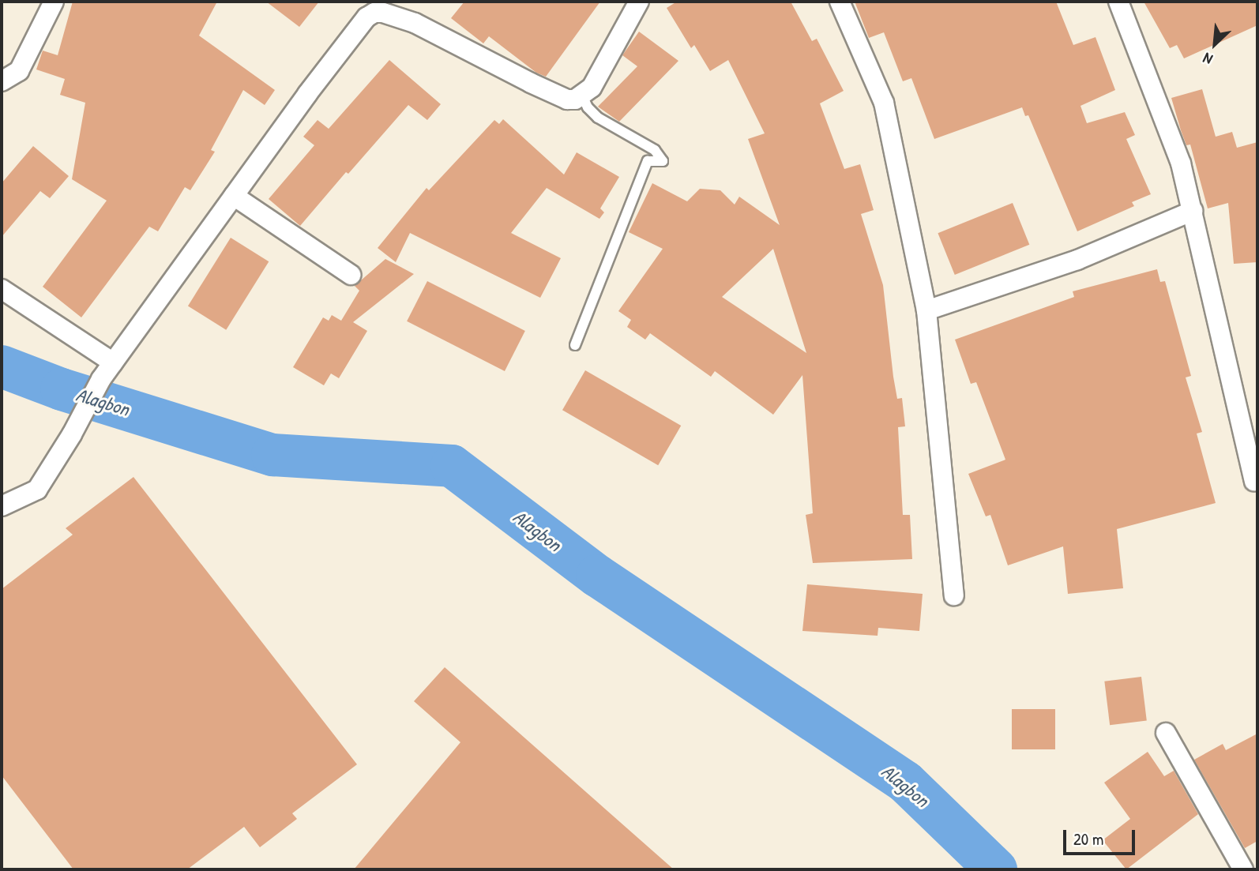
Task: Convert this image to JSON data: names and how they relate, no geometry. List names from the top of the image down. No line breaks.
{"water":["Alagbon"],"scale_bar":"20 m","north":"bottom left"}
